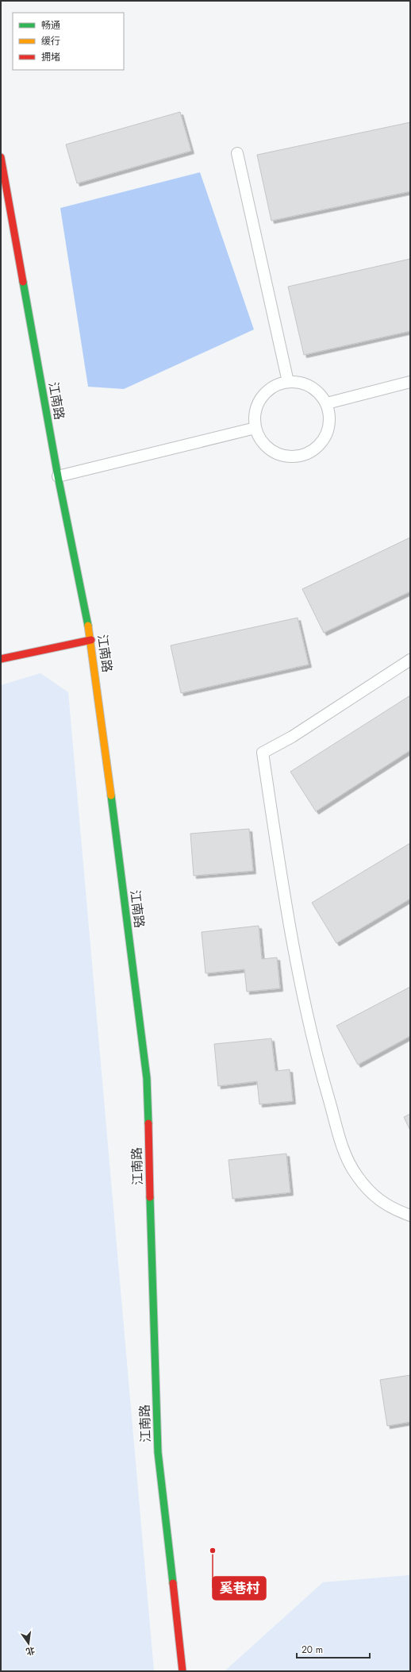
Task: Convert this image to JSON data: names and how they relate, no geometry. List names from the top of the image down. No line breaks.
{"streets":{"main road":["江南路"]},"places":["奚巷村"],"legend":["畅通","缓行","拥堵"],"scale_bar":"20 m","north":"bottom"}
